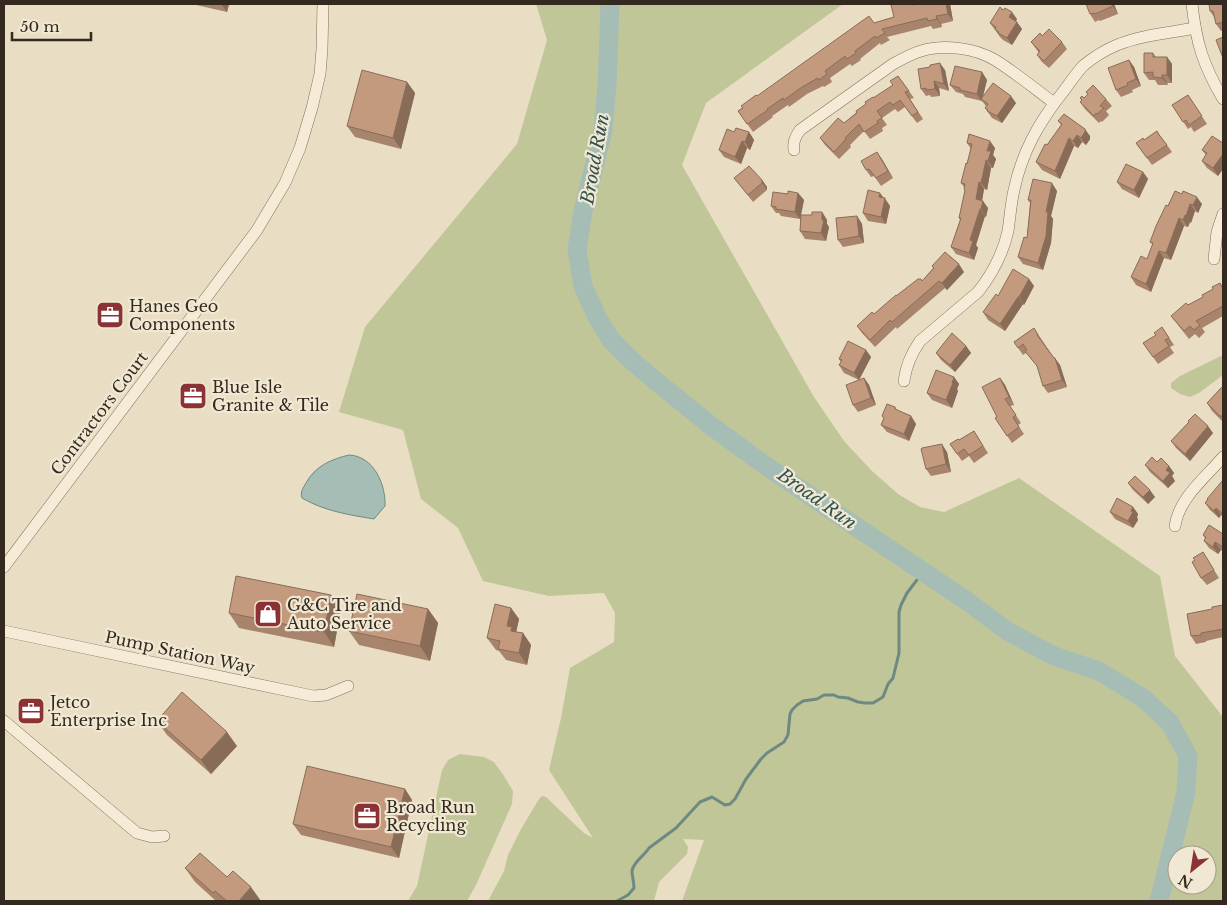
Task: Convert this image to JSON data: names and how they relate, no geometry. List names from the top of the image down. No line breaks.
{"streets":{"street":["Contractors Court","Pump Station Way"]},"water":["Broad Run"],"places":{"office":["Hanes Geo Components","Blue Isle Granite & Tile","Jetco Enterprise Inc","Broad Run Recycling"],"shop":["G&C Tire and Auto Service"]},"scale_bar":"50 m","north":"bottom left"}
